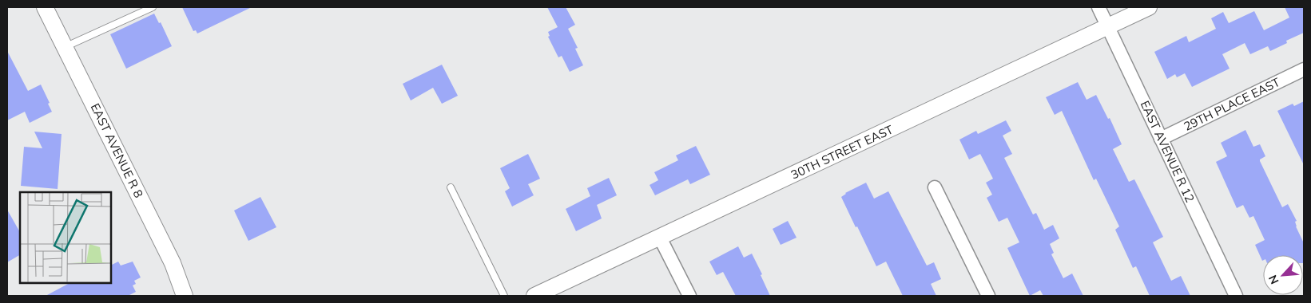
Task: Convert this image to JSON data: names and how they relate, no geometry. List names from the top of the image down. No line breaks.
{"streets":{"street":["29TH PLACE EAST","EAST AVENUE R 8","EAST AVENUE R 12","30TH STREET EAST"]},"crossings":[["29TH PLACE EAST","EAST AVENUE R 12"],["EAST AVENUE R 12","30TH STREET EAST"]],"north":"bottom left"}
